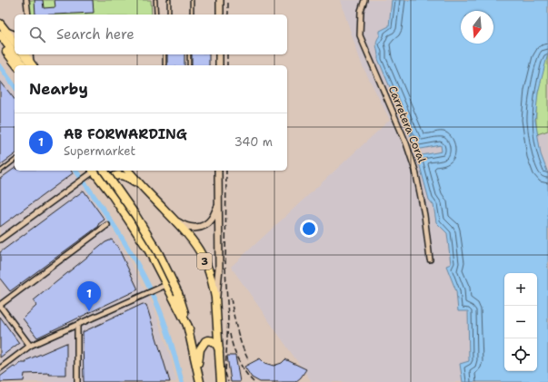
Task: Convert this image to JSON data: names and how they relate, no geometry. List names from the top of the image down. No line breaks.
{"streets":{"main road":["3"],"street":["Carretera Coral"]},"north":"bottom","page":{"search":"Search here","heading":"Nearby","list":[{"mark":"1","name":"AB FORWARDING","note":"Supermarket","value":"340 m"}],"map_buttons":["+","−"],"pins":"1"}}
